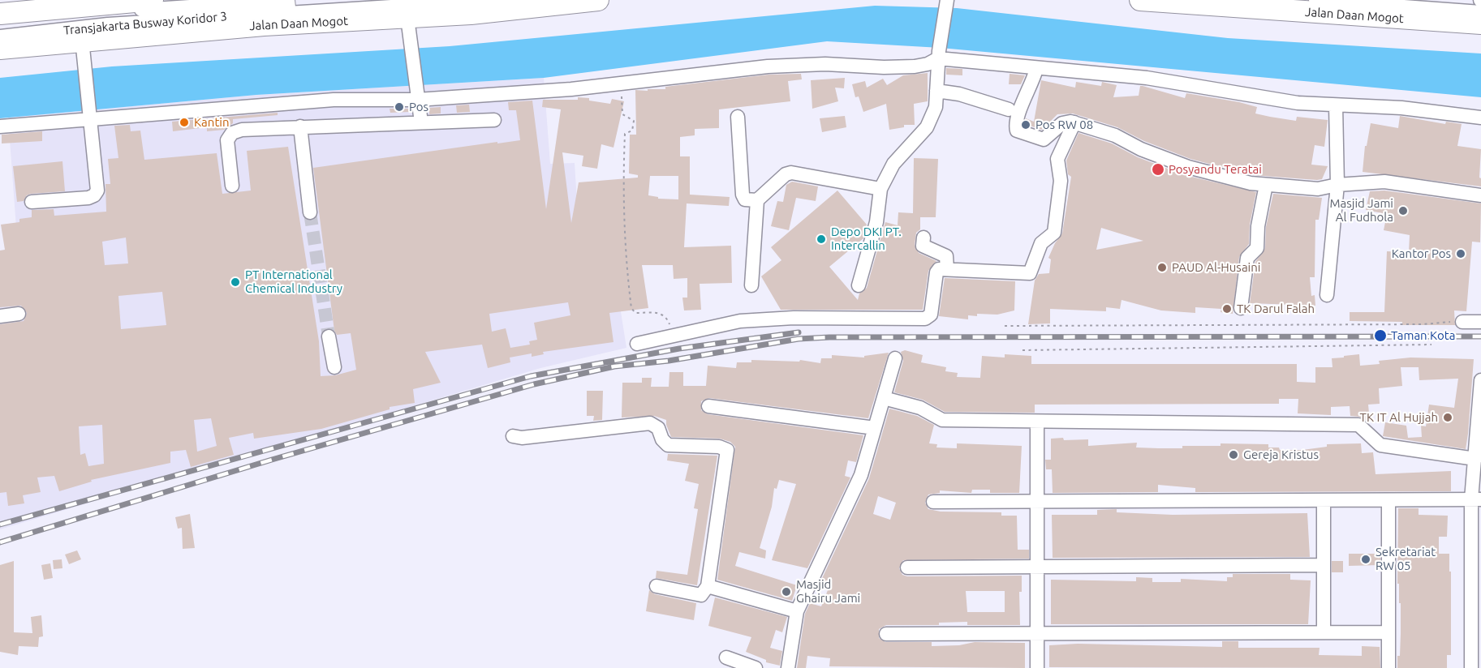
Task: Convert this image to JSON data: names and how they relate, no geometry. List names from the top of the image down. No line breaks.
{"streets":{"highway":["Jalan Daan Mogot"],"street":["Transjakarta Busway Koridor 3"]},"crossings":[["Jalan Daan Mogot","Transjakarta Busway Koridor 3"]],"places":["Pos","Kantin","Pos RW 08","Posyandu Teratai","Masjid Jami Al Fudhola","Depo DKI PT. Intercallin","Kantor Pos","PAUD Al-Husaini","PT International Chemical Industry","TK Darul Falah","Taman Kota","TK IT Al Hujjah","Gereja Kristus","Sekretariat RW 05","Masjid Ghairu Jami"]}
